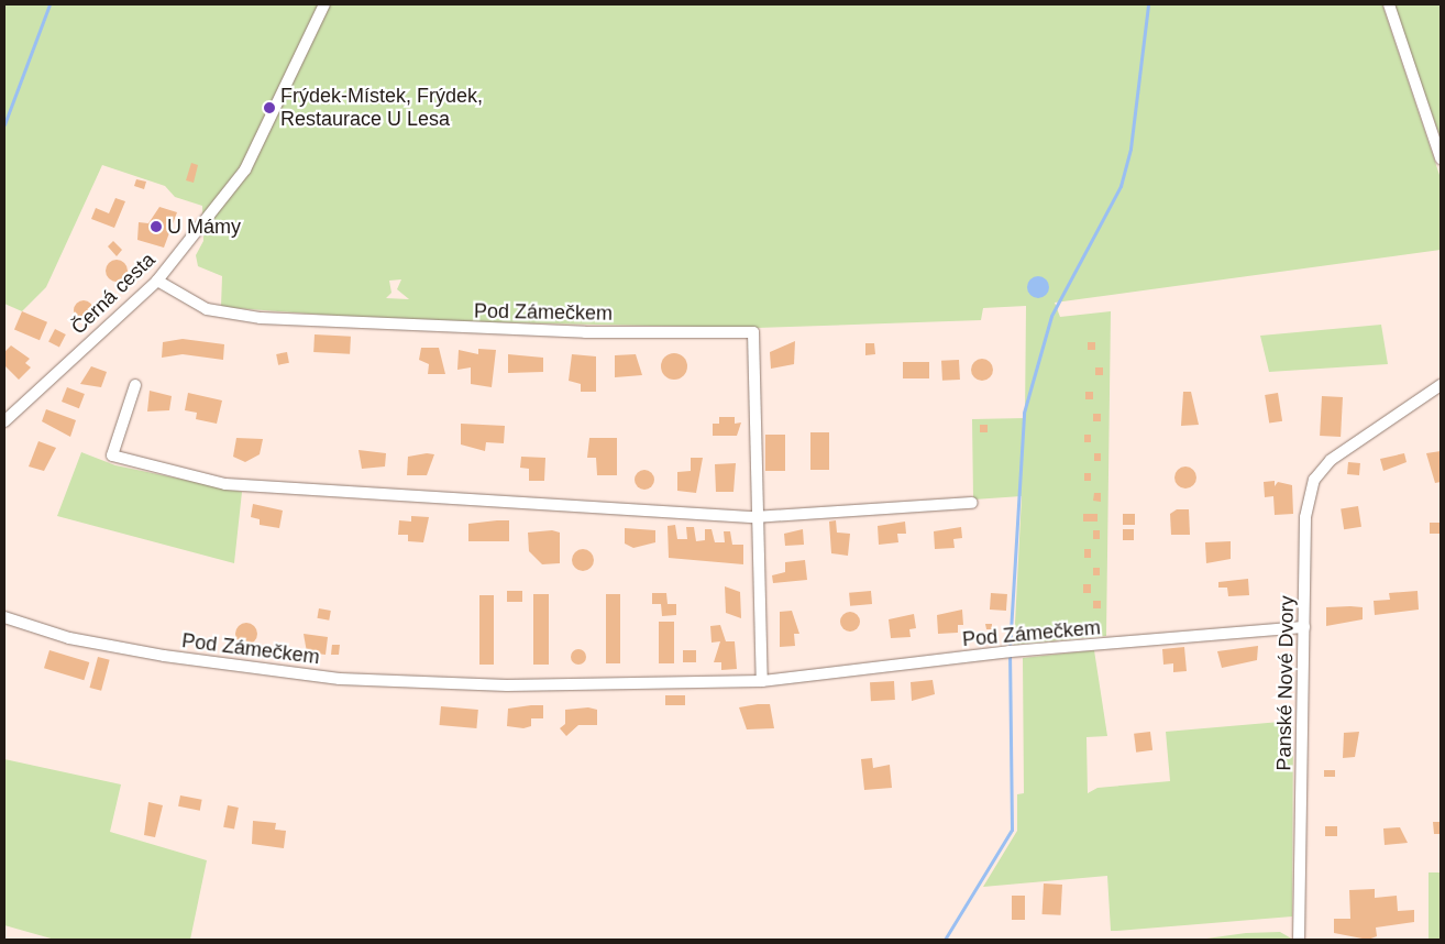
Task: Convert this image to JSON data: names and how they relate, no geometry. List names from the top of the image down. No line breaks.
{"streets":{"street":["Černá cesta","Pod Zámečkem","Panské Nové Dvory"]},"crossings":[["Černá cesta","Pod Zámečkem"],["Pod Zámečkem","Panské Nové Dvory"]],"places":["Frýdek-Místek, Frýdek, Restaurace U Lesa","U Mámy"]}
